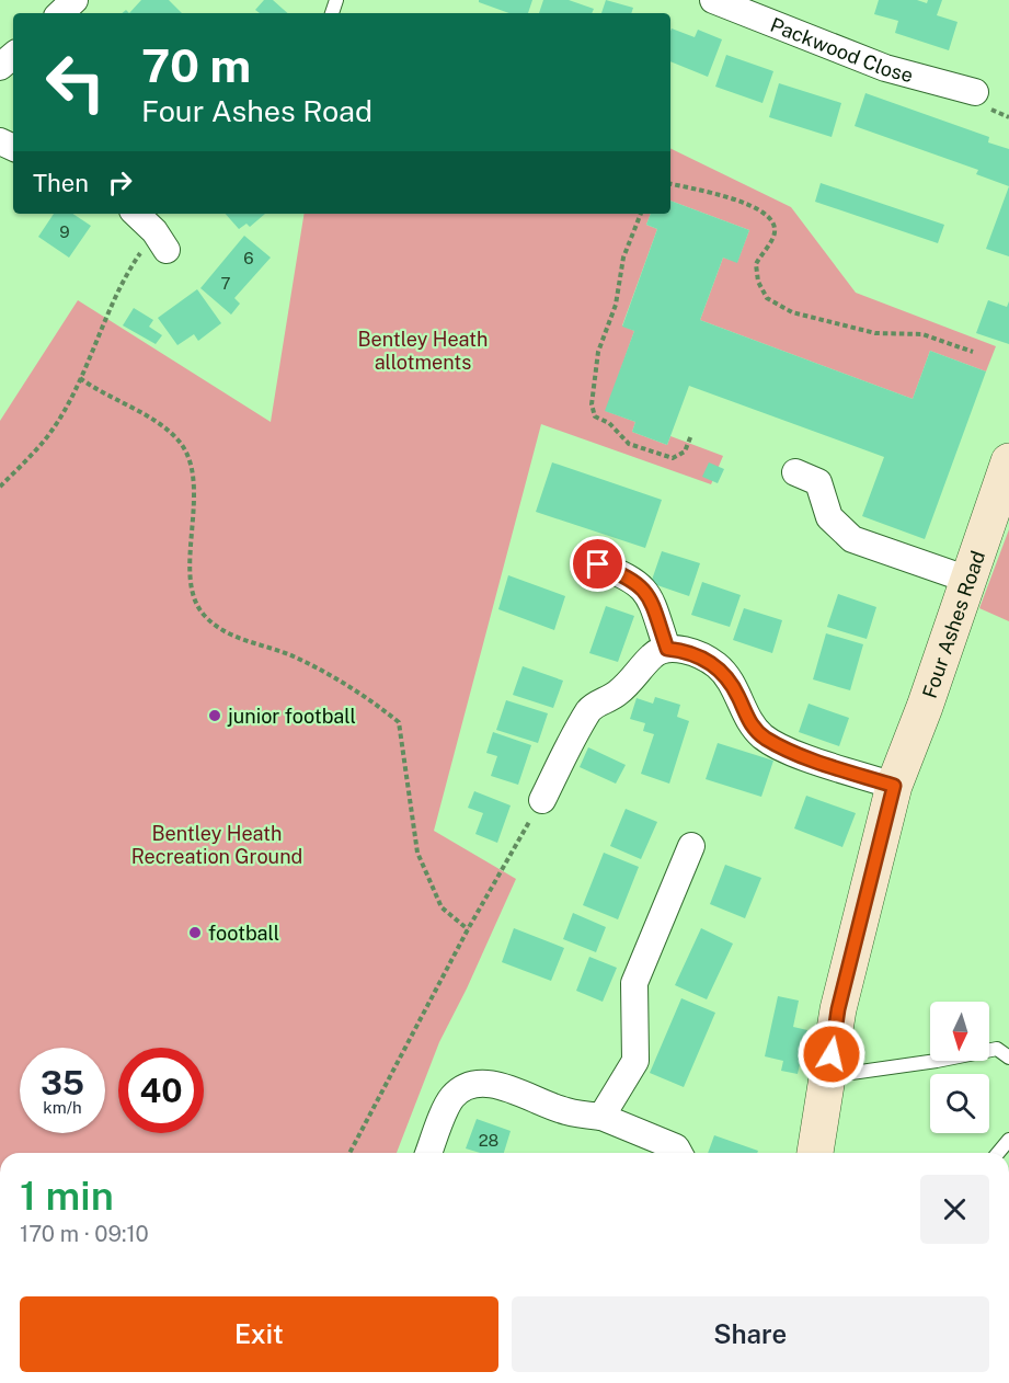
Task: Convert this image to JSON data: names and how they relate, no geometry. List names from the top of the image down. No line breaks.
{"streets":{"street":["Packwood Close","Four Ashes Road"]},"parks":["Bentley Heath allotments","Bentley Heath Recreation Ground"],"places":["junior football","football"],"house_numbers":["9","6","7","28"],"north":"bottom","page":{"turn":["70 m","Four Ashes Road"],"then":"Then","speed":"35 km/h","limit":"40","heading":["1 min","170 m · 09:10"],"buttons":["Exit","Share"]}}
